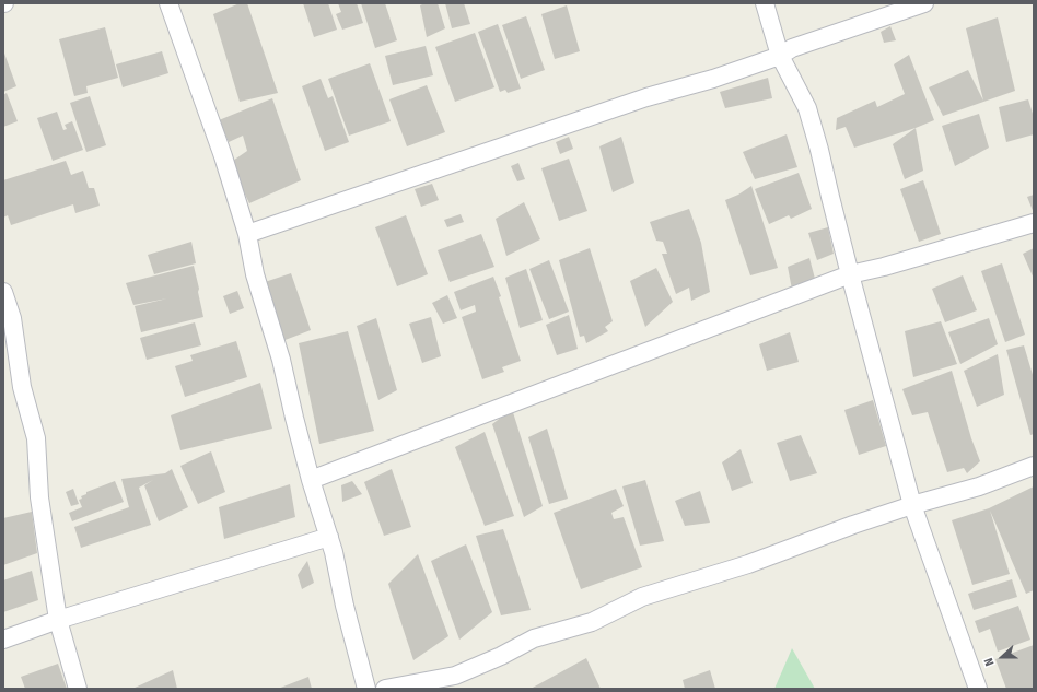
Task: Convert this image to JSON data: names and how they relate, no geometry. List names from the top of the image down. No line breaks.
{"north":"left"}
